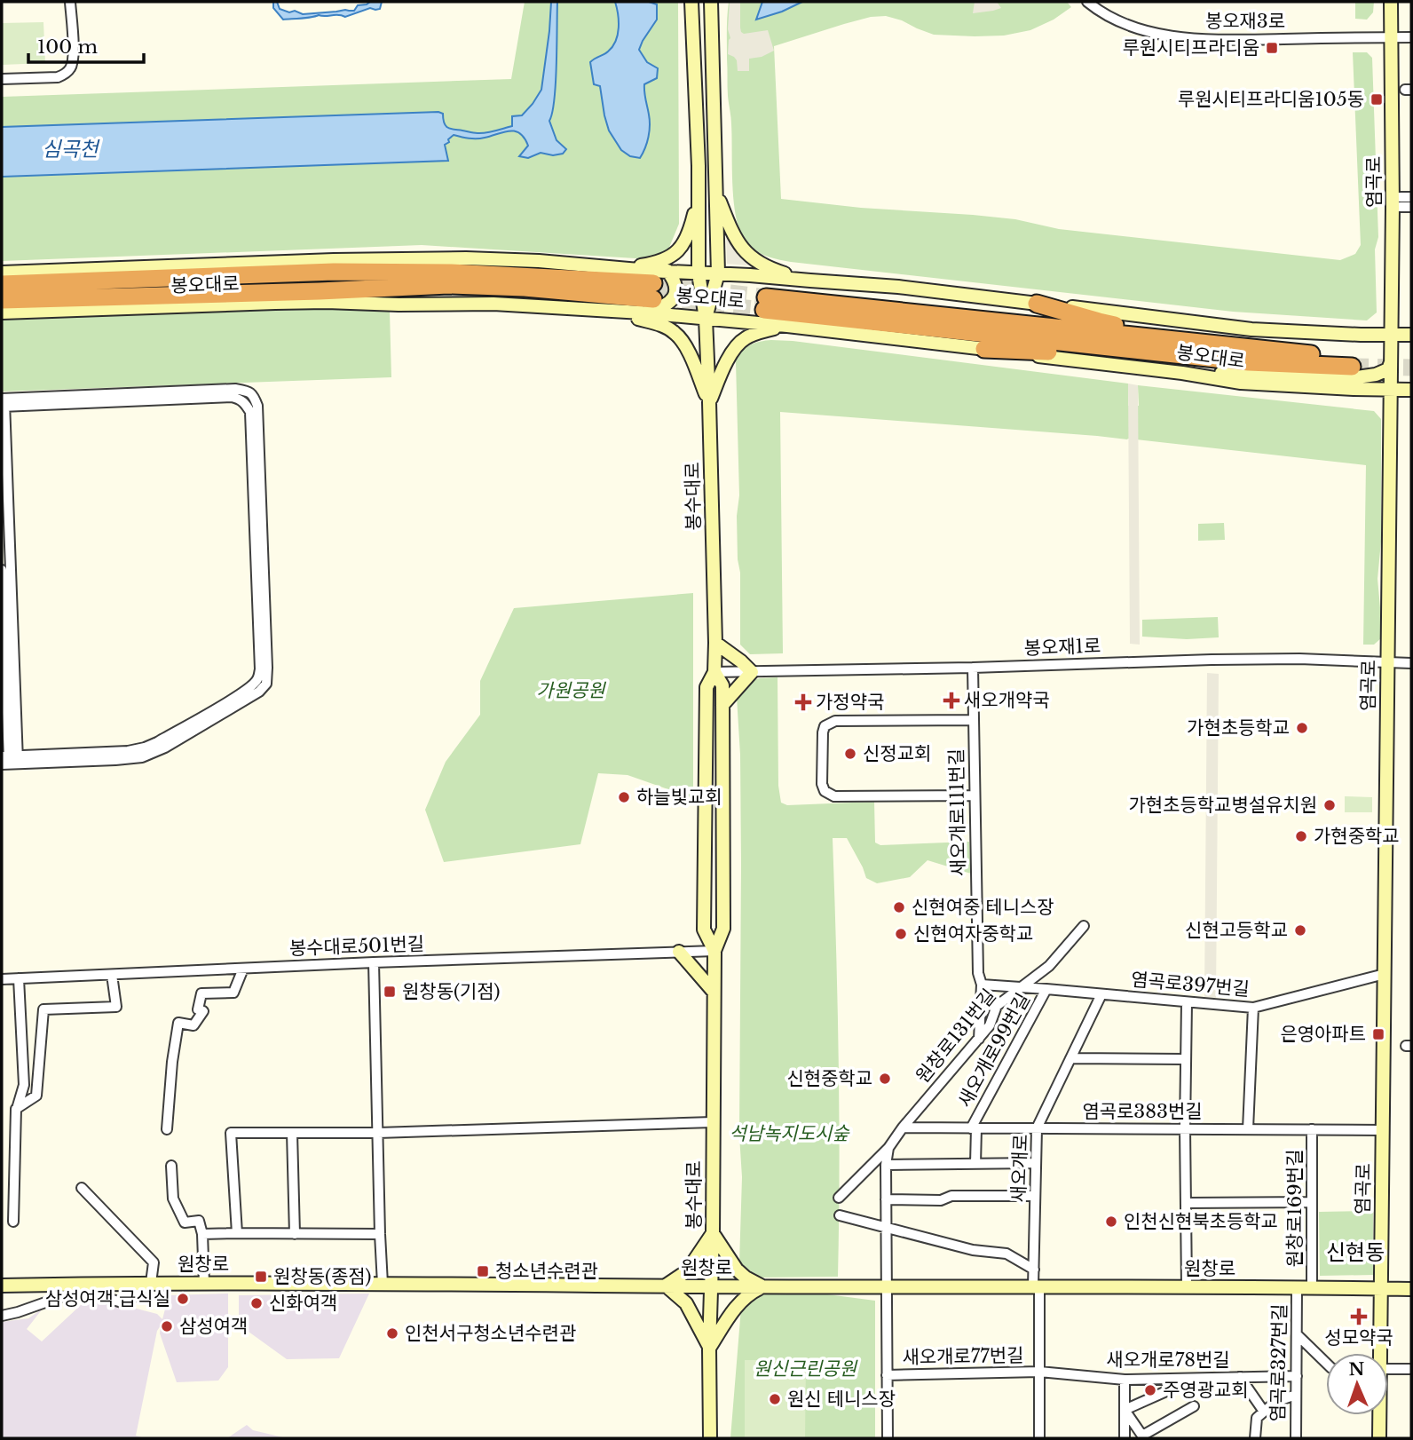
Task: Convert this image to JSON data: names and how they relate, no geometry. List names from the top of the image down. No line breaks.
{"streets":{"highway":["봉오대로"],"main road":["염곡로","봉수대로","원창로"],"street":["봉오재3로","봉오재1로","새오개로111번길","봉수대로501번길","염곡로397번길","원창로131번길","새오개로99번길","염곡로383번길","새오개로","원창로169번길","새오개로77번길","새오개로78번길","염곡로327번길"]},"crossings":[["봉오재3로","염곡로"],["염곡로","봉오대로"],["염곡로","봉오재1로"],["염곡로","염곡로397번길"],["염곡로","염곡로383번길"],["염곡로","원창로"],["봉오대로","봉수대로"],["봉수대로","봉오재1로"],["봉수대로","봉수대로501번길"],["봉수대로","원창로"],["봉오재1로","새오개로111번길"],["새오개로111번길","원창로131번길"],["염곡로397번길","새오개로"],["원창로131번길","새오개로99번길"],["원창로131번길","원창로"],["원창로131번길","새오개로77번길"],["새오개로99번길","염곡로383번길"],["새오개로99번길","새오개로"],["염곡로383번길","새오개로"],["염곡로383번길","원창로169번길"],["새오개로","원창로"],["새오개로","새오개로77번길"],["새오개로","새오개로78번길"],["원창로169번길","원창로"],["원창로","염곡로327번길"],["새오개로77번길","새오개로78번길"],["새오개로78번길","염곡로327번길"]],"districts":["신현동"],"water":["심곡천"],"parks":["가원공원","석남녹지도시숲","원신근린공원"],"places":{"transit":["루원시티프라디움","루원시티프라디움105동","원창동(기점)","은영아파트","청소년수련관","원창동(종점)"],"health":["새오개약국","가정약국","성모약국"],"other":["가현초등학교","신정교회","하늘빛교회","가현초등학교병설유치원","가현중학교","신현여중 테니스장","신현고등학교","신현여자중학교","신현중학교","인천신현북초등학교","삼성여객 급식실","신화여객","삼성여객","인천서구청소년수련관","주영광교회","원신 테니스장"]},"scale_bar":"100 m","north":"top"}
